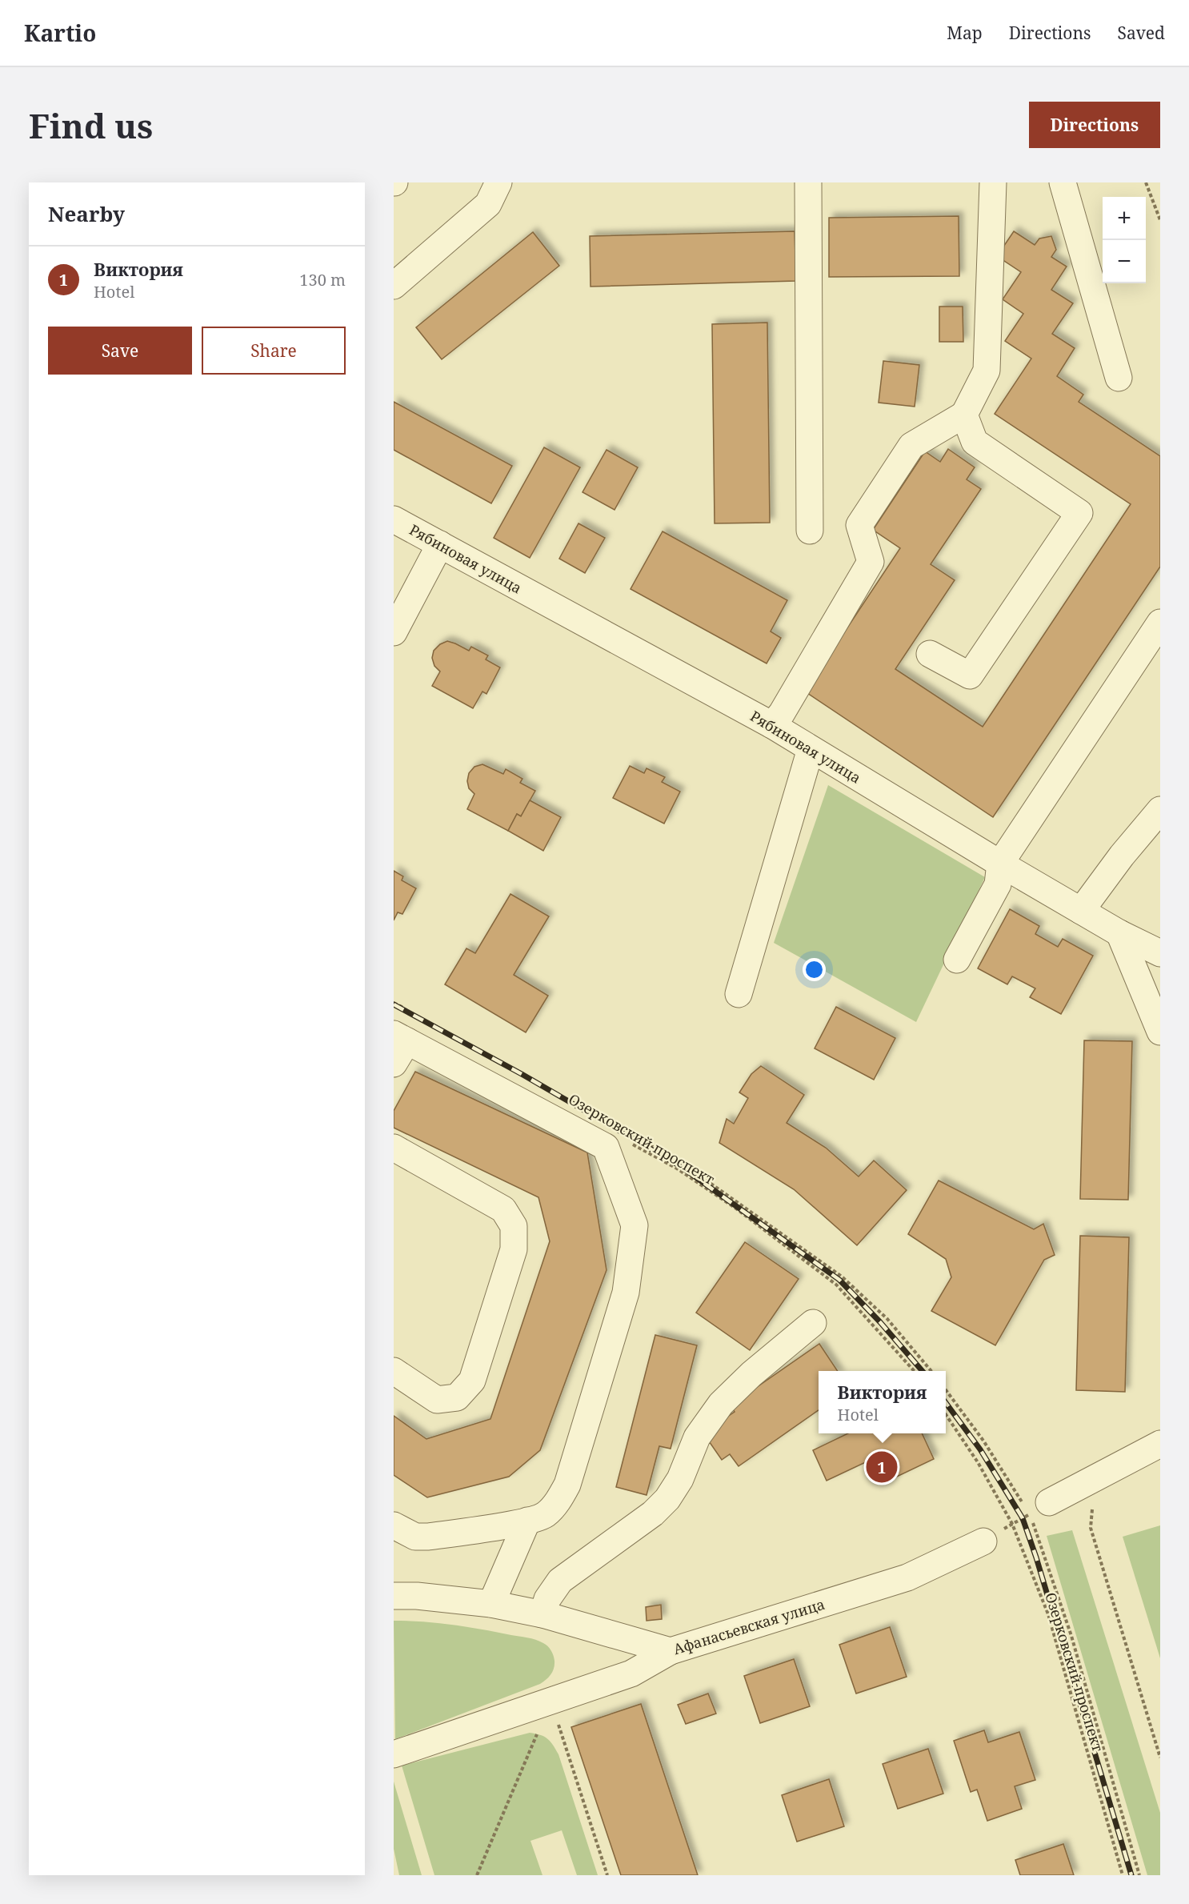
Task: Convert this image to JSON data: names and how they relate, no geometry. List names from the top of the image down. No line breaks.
{"streets":{"street":["Рябиновая улица","Афанасьевская улица"],"path":["Озерковский проспект"]},"page":{"header":"Kartio","nav":["Map","Directions","Saved"],"buttons":["Directions",["Save","Share"]],"title":"Find us","heading":"Nearby","map_buttons":["+","−"],"list":[{"mark":"1","name":"Виктория","note":"Hotel","value":"130 m"}],"popup":["Виктория","Hotel"],"pins":"1"}}
